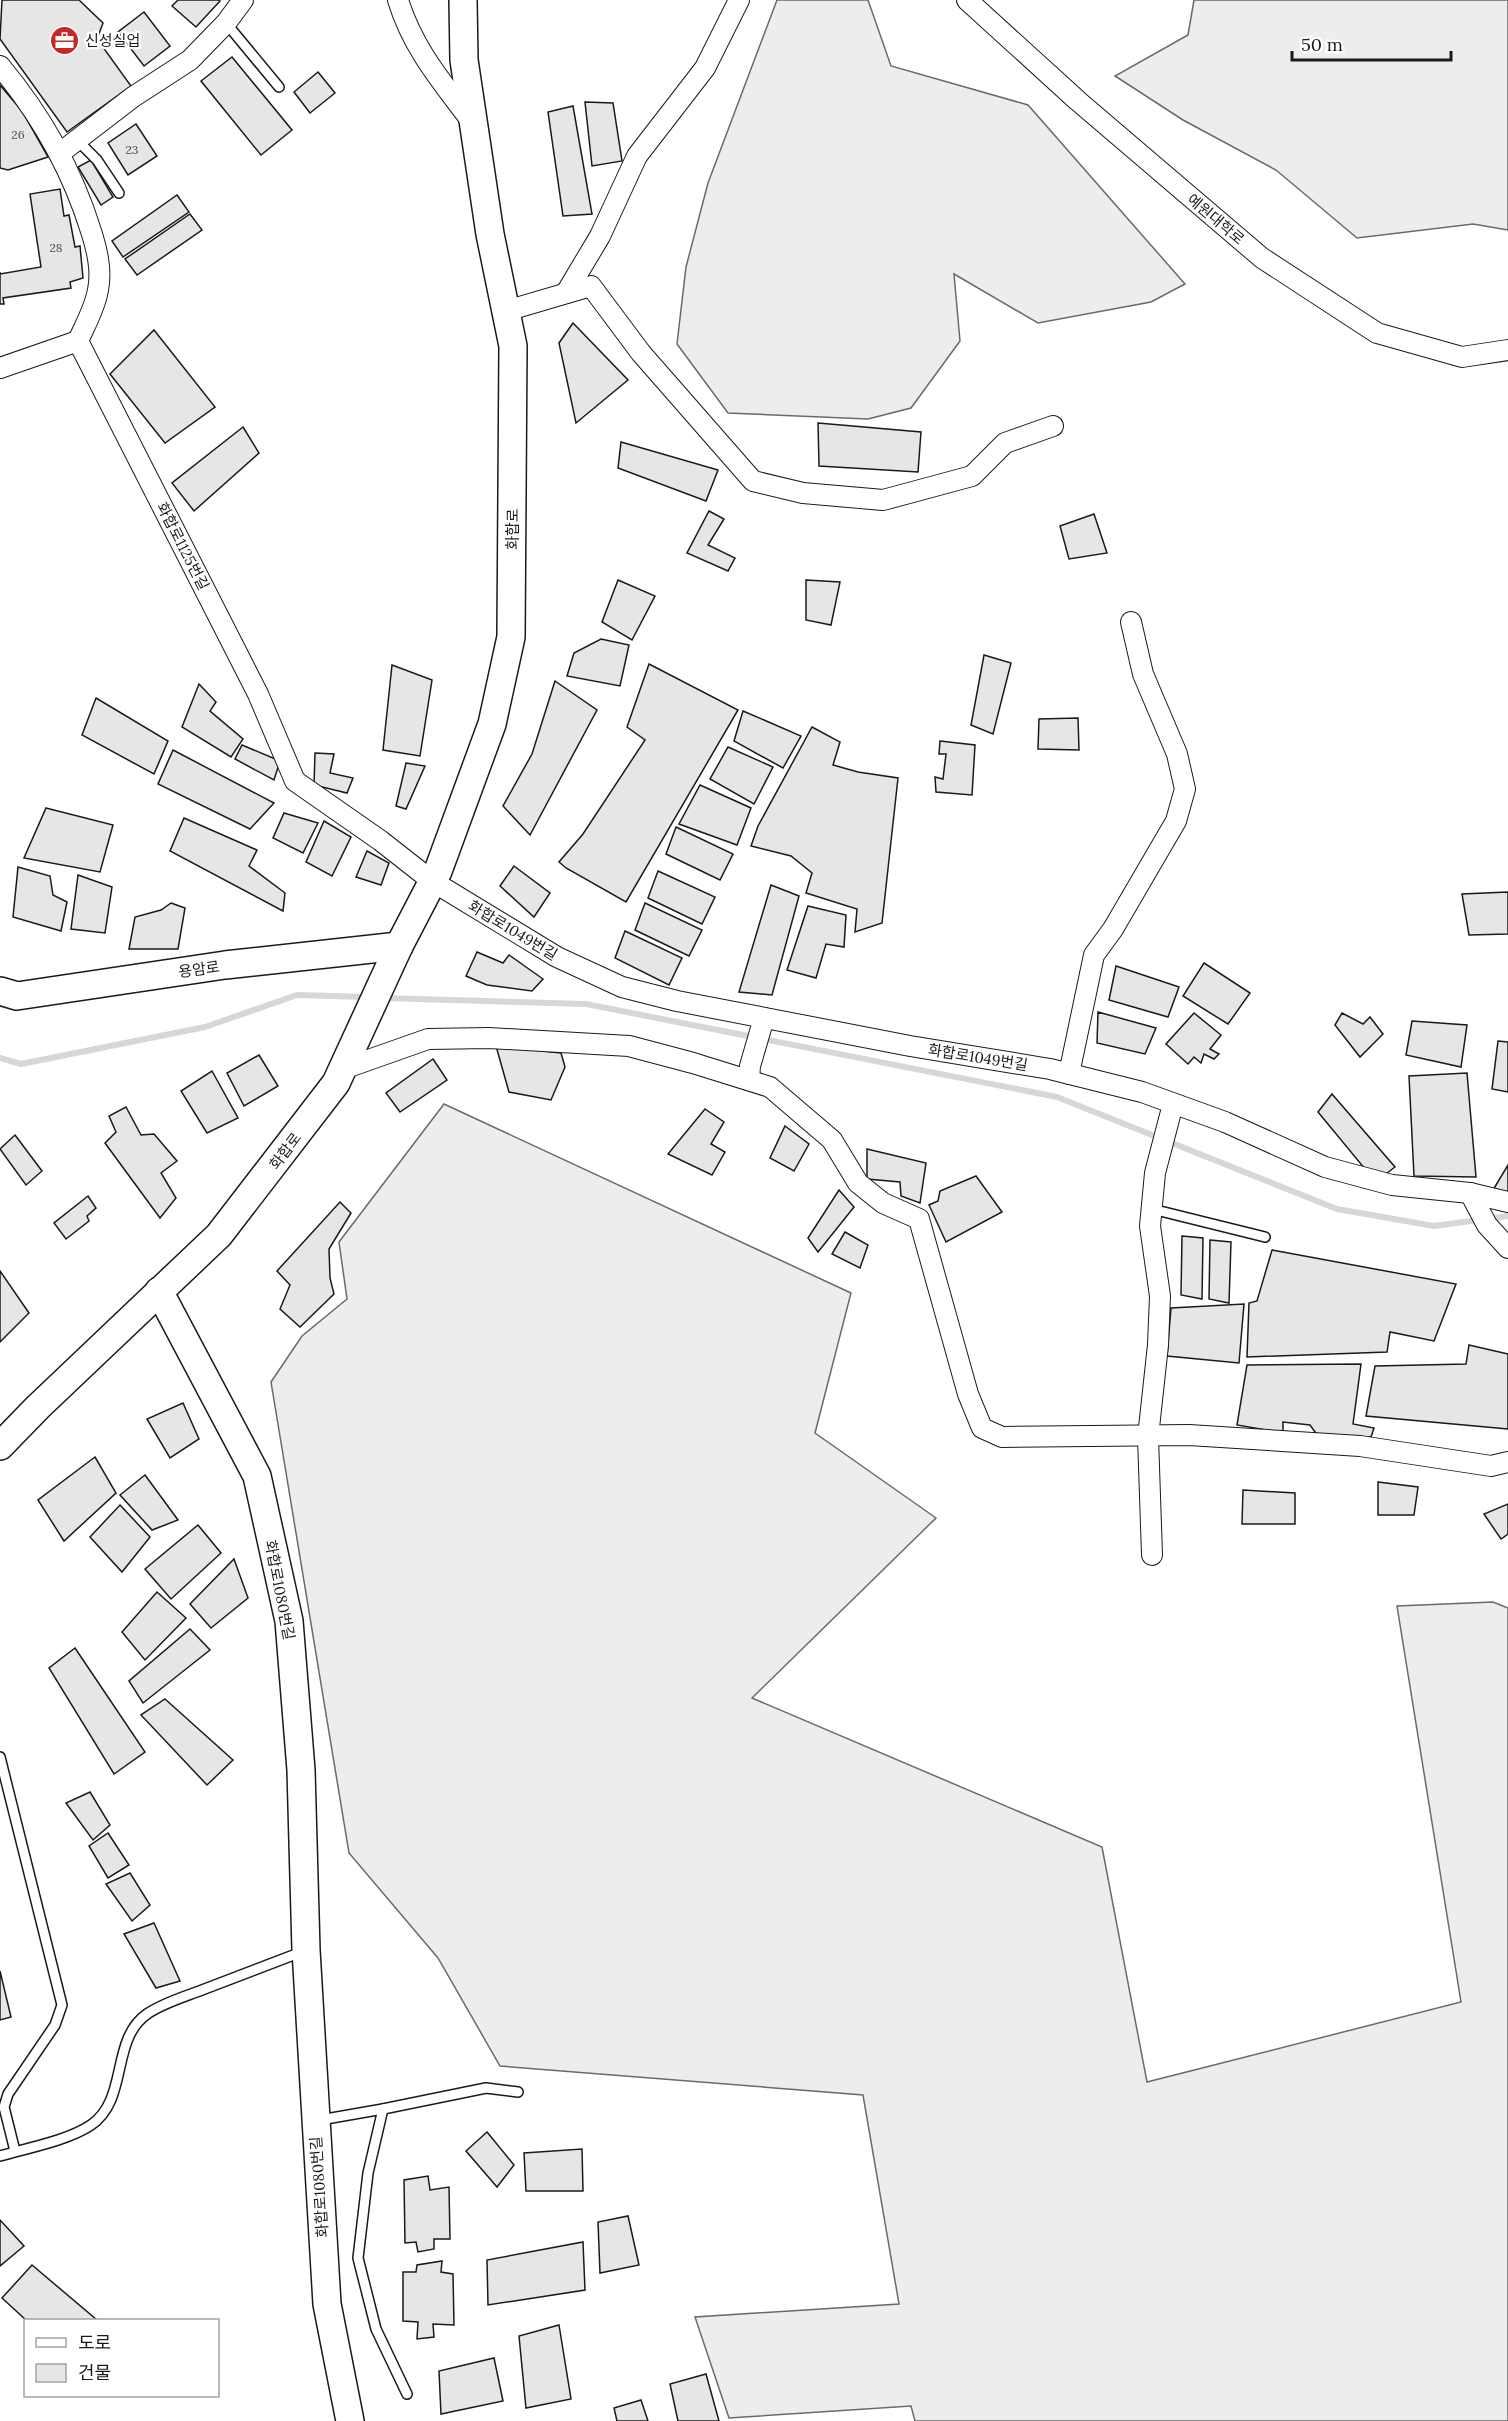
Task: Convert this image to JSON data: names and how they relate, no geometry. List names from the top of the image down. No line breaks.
{"streets":{"main road":["화합로","용암로","화합로1080번길"],"street":["예원대학로","화합로1125번길","화합로1049번길"]},"crossings":[["화합로","화합로1125번길"],["화합로","화합로1049번길"],["화합로","용암로"],["화합로","화합로1080번길"],["화합로1125번길","화합로1049번길"]],"places":{"office":["신성실업"]},"house_numbers":["26","23","28"],"legend":["도로","건물"],"scale_bar":"50 m"}
